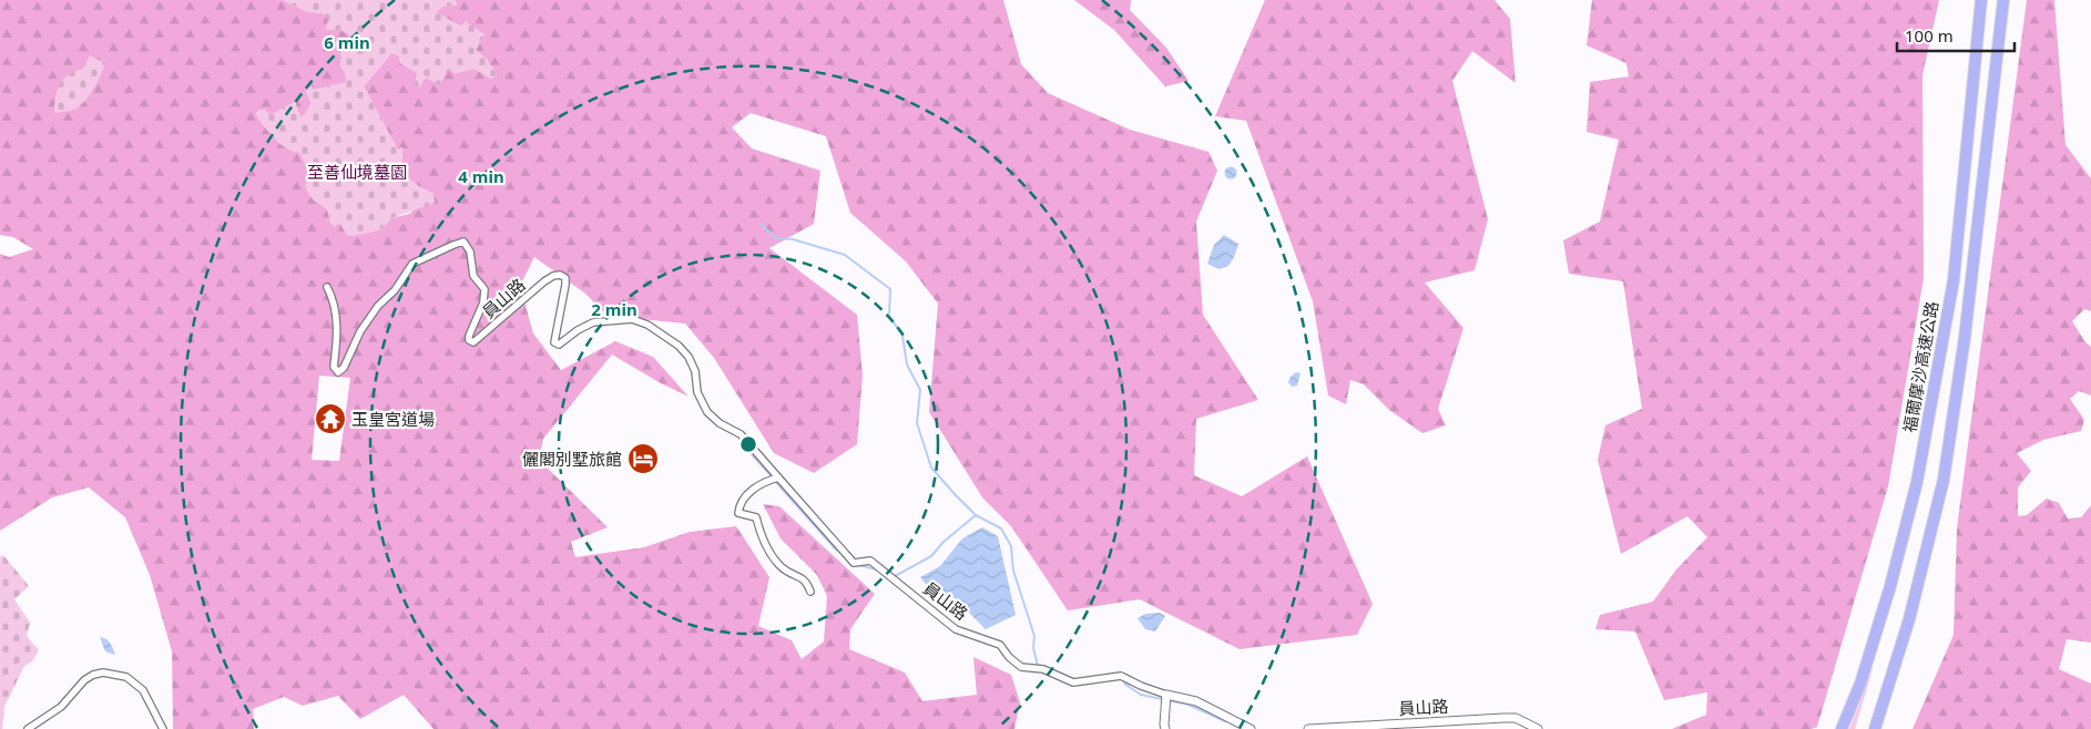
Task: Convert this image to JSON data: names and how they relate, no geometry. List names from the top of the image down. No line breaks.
{"streets":{"highway":["福爾摩沙高速公路"],"street":["員山路"]},"parks":["至善仙境墓園"],"places":{"temple":["玉皇宮道場"],"hotel":["儷閣別墅旅館"]},"scale_bar":"100 m","rings":["6 min","4 min","2 min"]}
